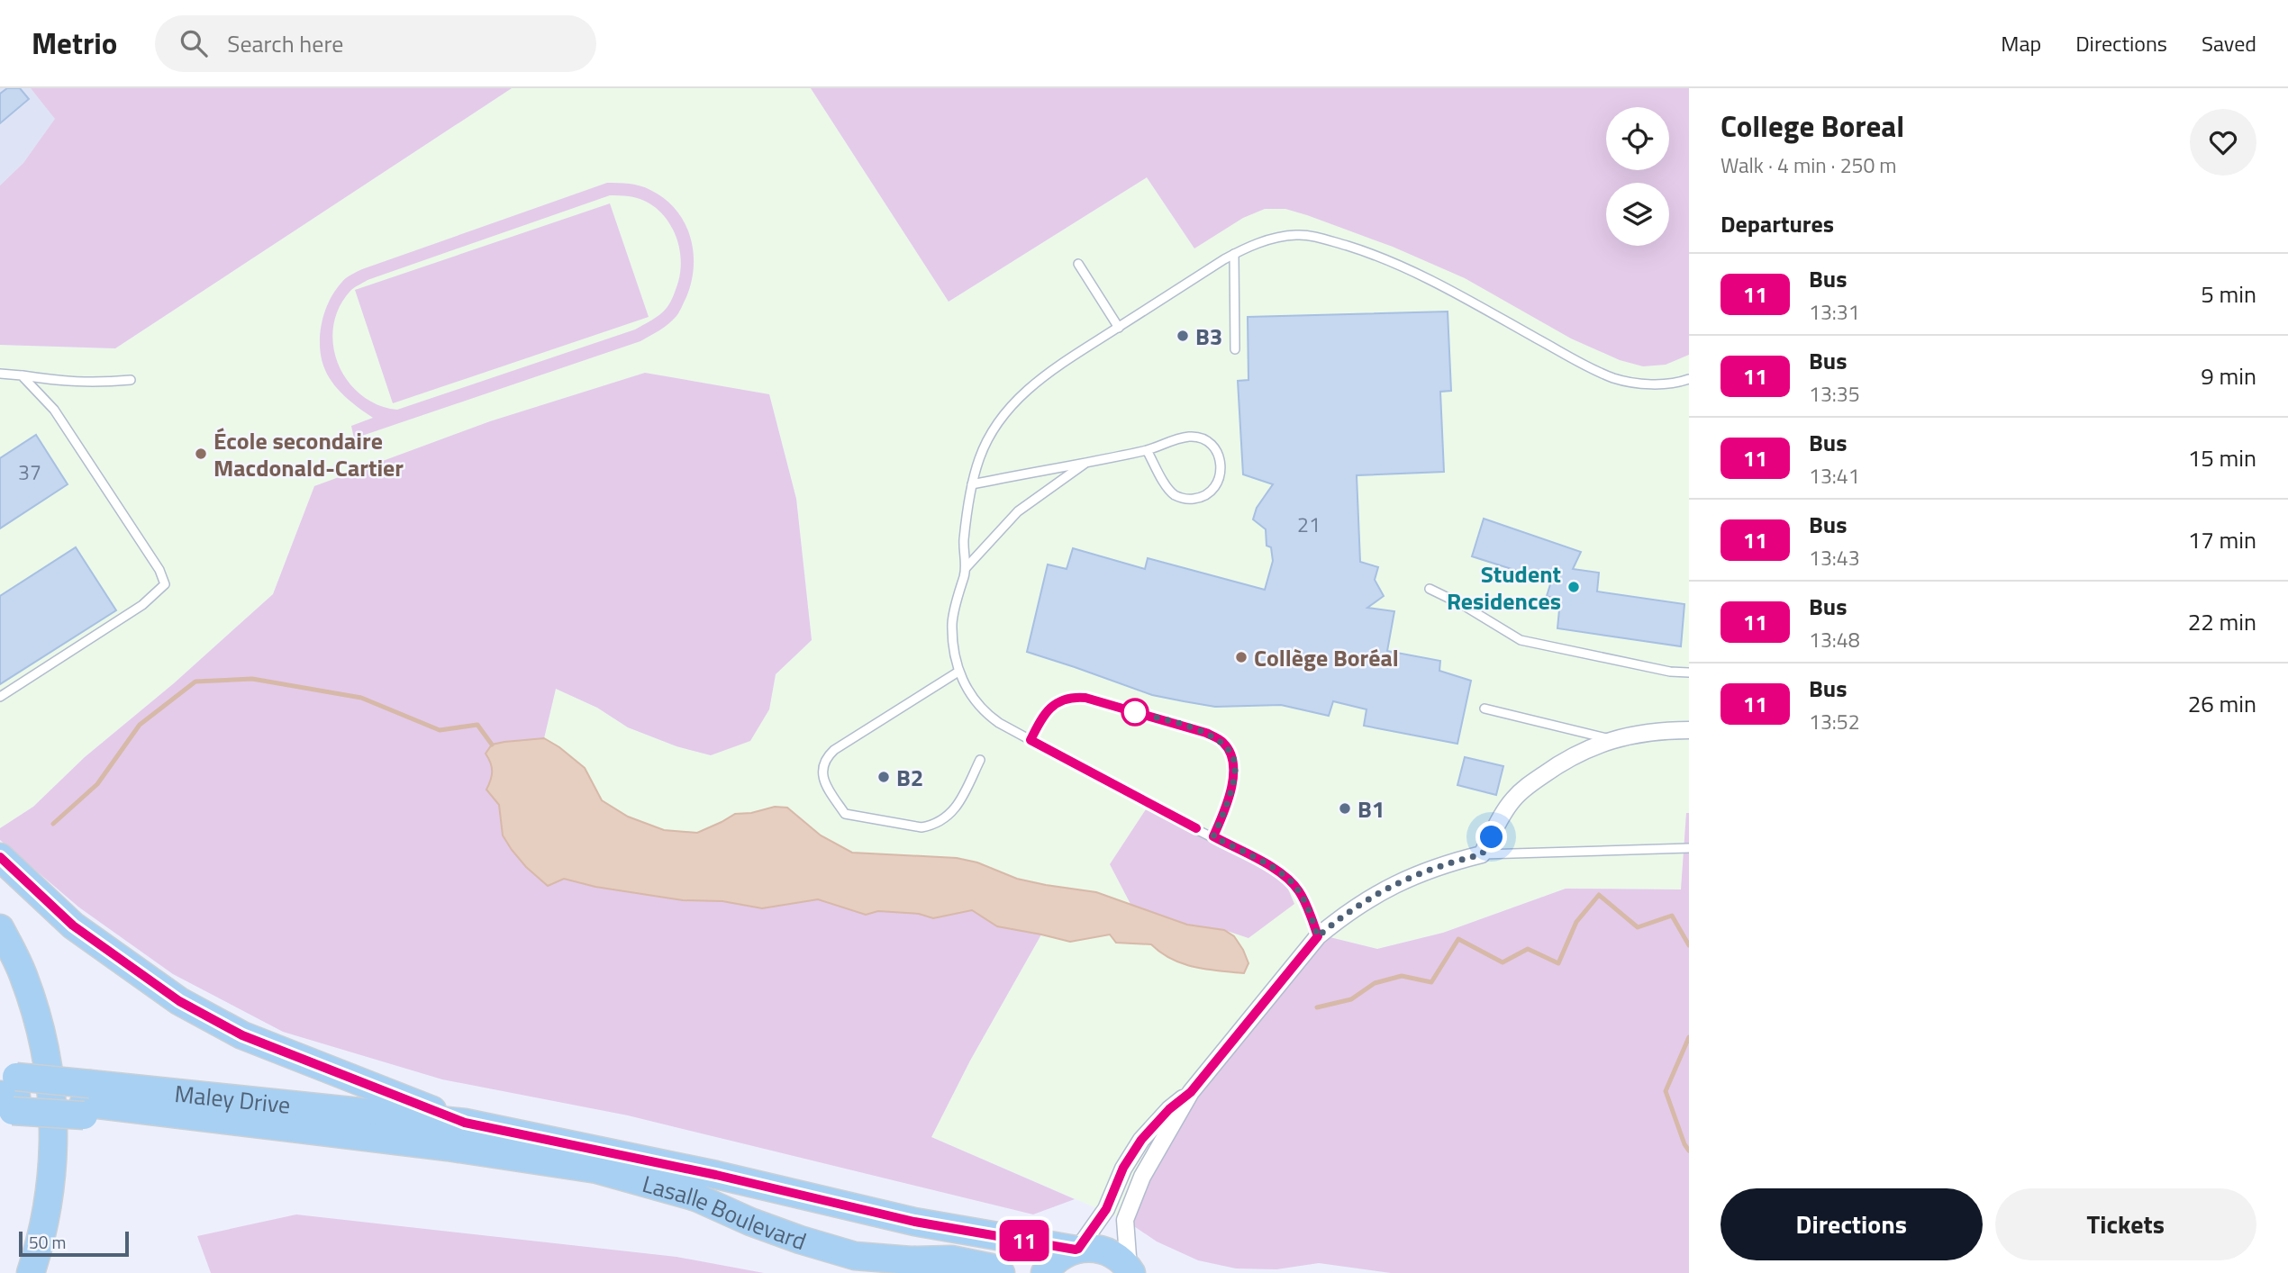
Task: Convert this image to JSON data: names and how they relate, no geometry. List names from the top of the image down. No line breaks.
{"streets":{"highway":["Maley Drive","Lasalle Boulevard"]},"crossings":[["Maley Drive","Lasalle Boulevard"]],"places":["B3","École secondaire Macdonald-Cartier","Student Residences","Collège Boréal","B2","B1"],"lines":["bus line 11"],"house_numbers":["37","21"],"scale_bar":"50 m","page":{"header":"Metrio","search":"Search here","nav":["Map","Directions","Saved"],"on_map":"11","heading":[["College Boreal","Walk · 4 min · 250 m"],"Departures"],"list":[{"mark":"11","name":"Bus","note":"13:31","value":"5 min"},{"mark":"11","name":"Bus","note":"13:35","value":"9 min"},{"mark":"11","name":"Bus","note":"13:41","value":"15 min"},{"mark":"11","name":"Bus","note":"13:43","value":"17 min"},{"mark":"11","name":"Bus","note":"13:48","value":"22 min"},{"mark":"11","name":"Bus","note":"13:52","value":"26 min"}],"buttons":["Directions","Tickets"],"scale":"50 m"}}
